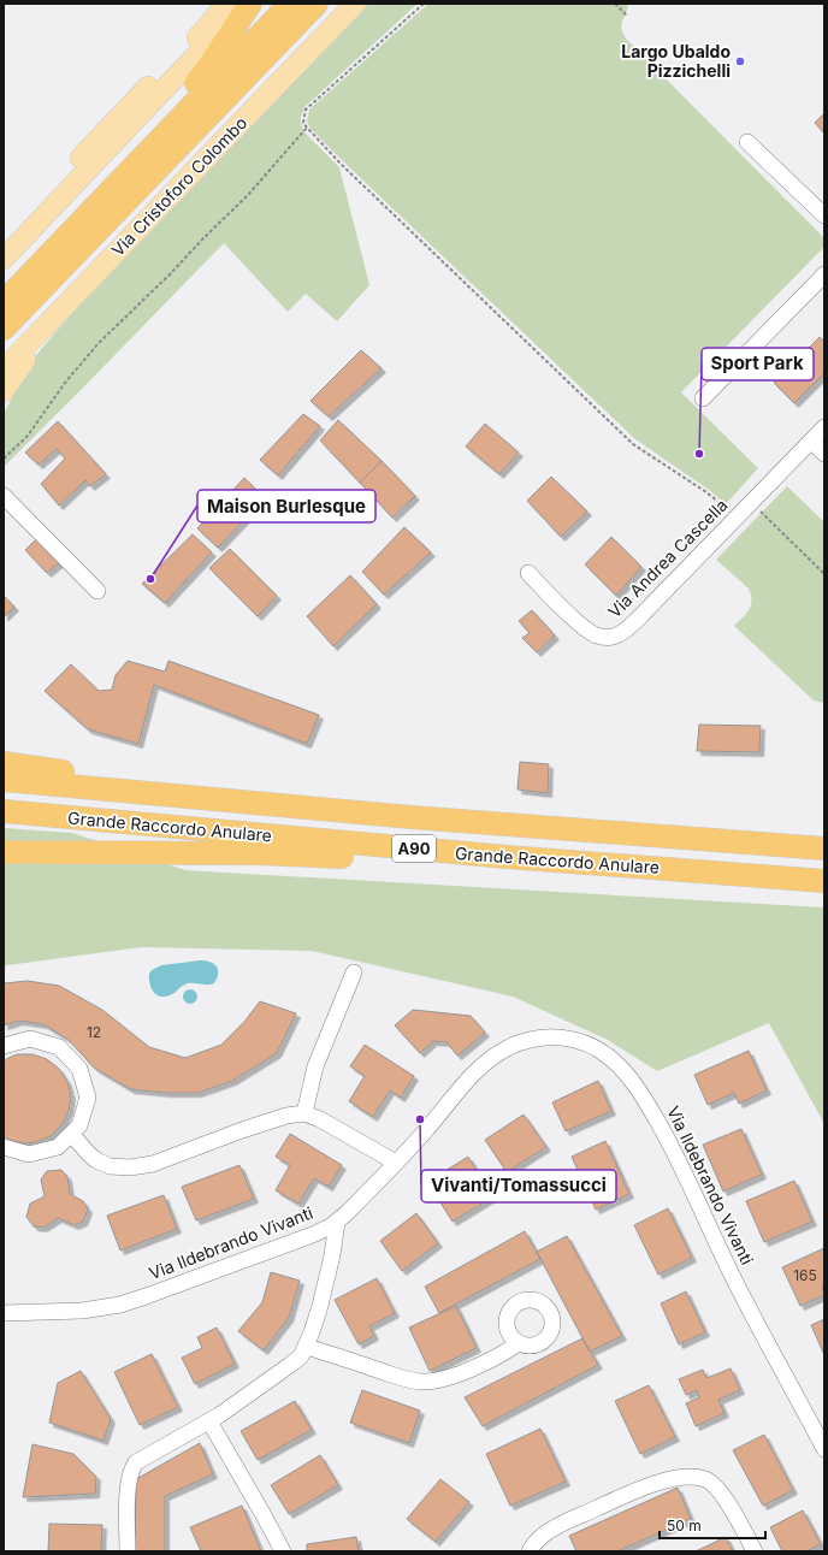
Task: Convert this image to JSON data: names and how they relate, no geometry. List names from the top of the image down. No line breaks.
{"streets":{"highway":["Via Cristoforo Colombo","Grande Raccordo Anulare","A90"],"street":["Via Andrea Cascella","Via Ildebrando Vivanti"]},"places":["Largo Ubaldo Pizzichelli","Sport Park","Maison Burlesque","Vivanti/Tomassucci"],"house_numbers":["12","165"],"scale_bar":"50 m"}
